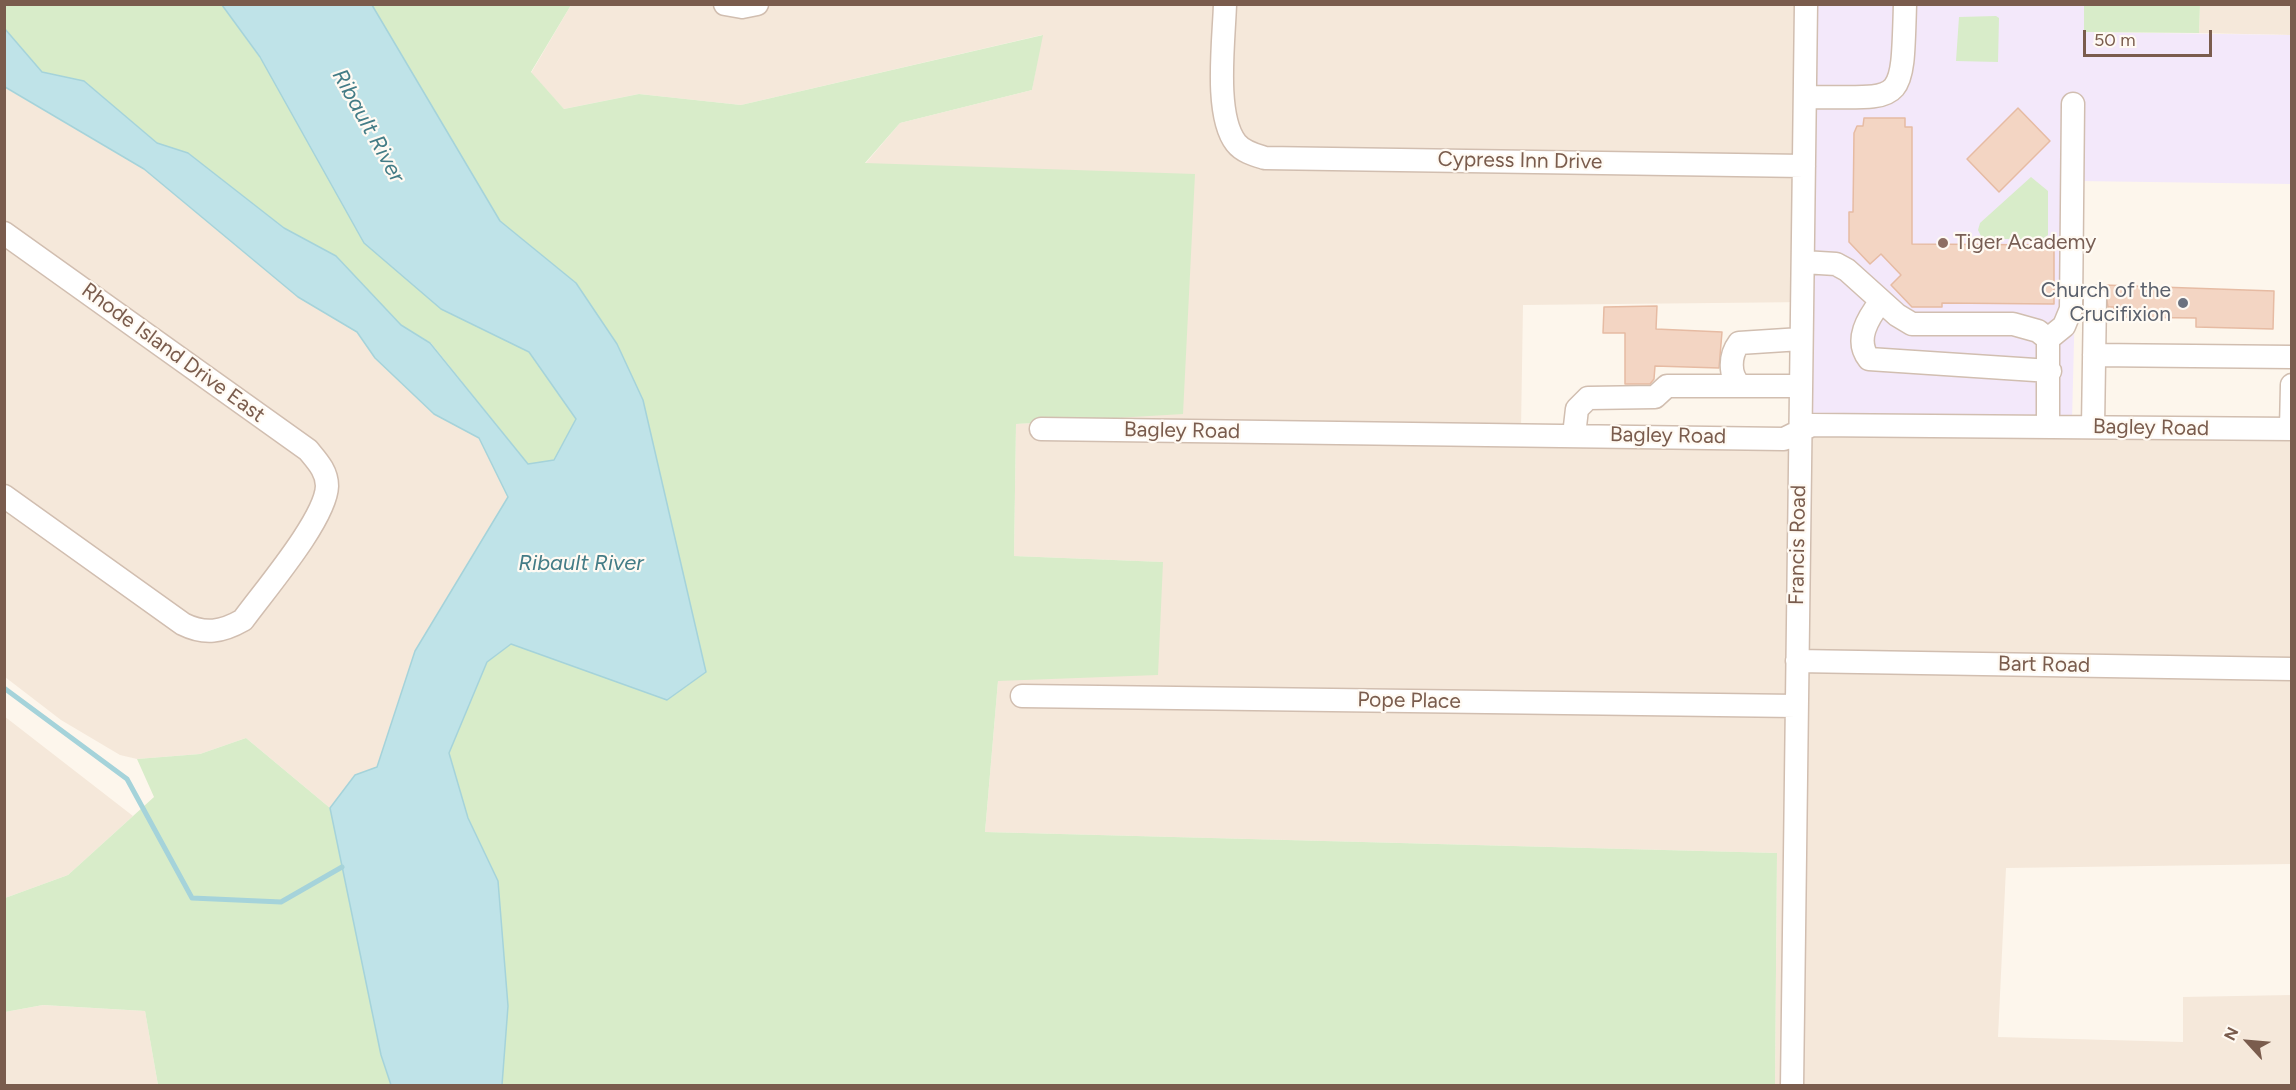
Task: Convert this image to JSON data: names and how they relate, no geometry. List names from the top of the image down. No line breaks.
{"streets":{"street":["Cypress Inn Drive","Rhode Island Drive East","Bagley Road","Francis Road","Bart Road","Pope Place"]},"crossings":[["Cypress Inn Drive","Francis Road"],["Bagley Road","Francis Road"],["Francis Road","Bart Road"],["Francis Road","Pope Place"]],"water":["Ribault River"],"places":["Tiger Academy","Church of the Crucifixion"],"scale_bar":"50 m","north":"top left"}
